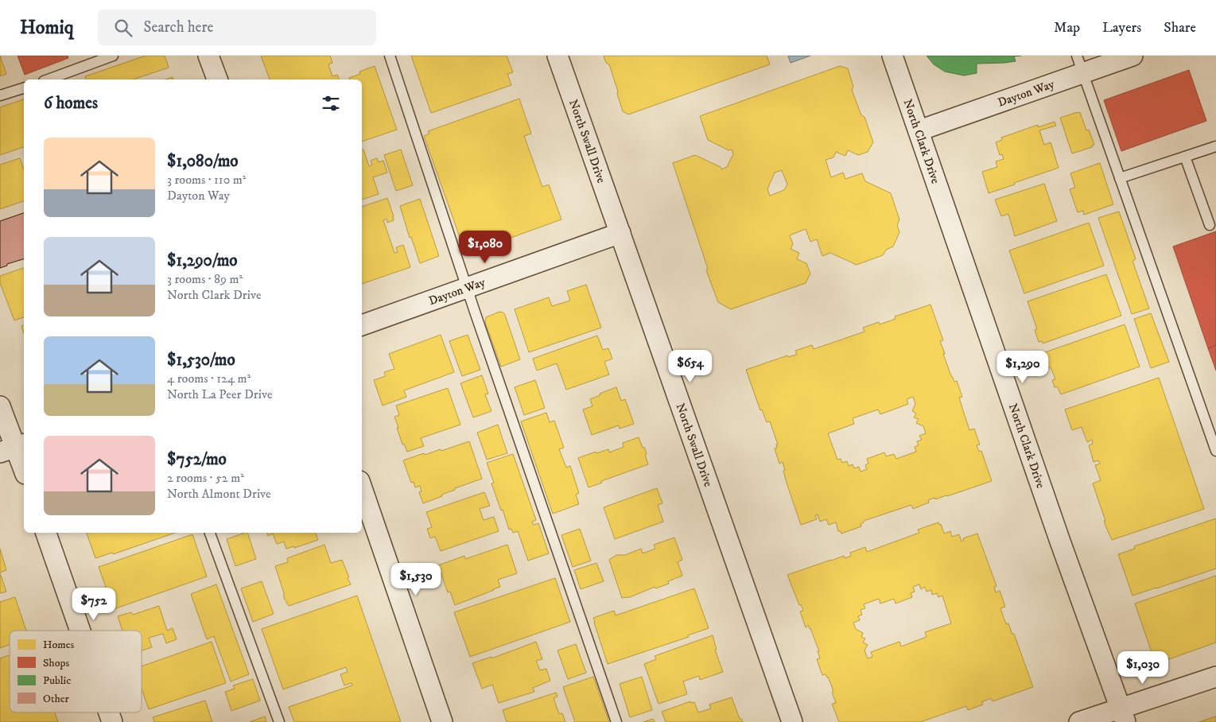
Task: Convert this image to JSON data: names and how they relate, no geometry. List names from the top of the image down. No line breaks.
{"streets":{"street":["Dayton Way","North Clark Drive","North Swall Drive"]},"crossings":[["Dayton Way","North Clark Drive"],["Dayton Way","North Swall Drive"]],"legend":["Homes","Shops","Public","Other"],"page":{"header":"Homiq","search":"Search here","nav":["Map","Layers","Share"],"heading":"6 homes","list":[{"name":"$1,080/mo","note":"3 rooms · 110 m² · Dayton Way"},{"name":"$1,290/mo","note":"3 rooms · 89 m² · North Clark Drive"},{"name":"$1,530/mo","note":"4 rooms · 124 m² · North La Peer Drive"},{"name":"$752/mo","note":"2 rooms · 52 m² · North Almont Drive"}],"price":["$1,080","$654","$1,290","$1,530","$752","$1,030"]}}
